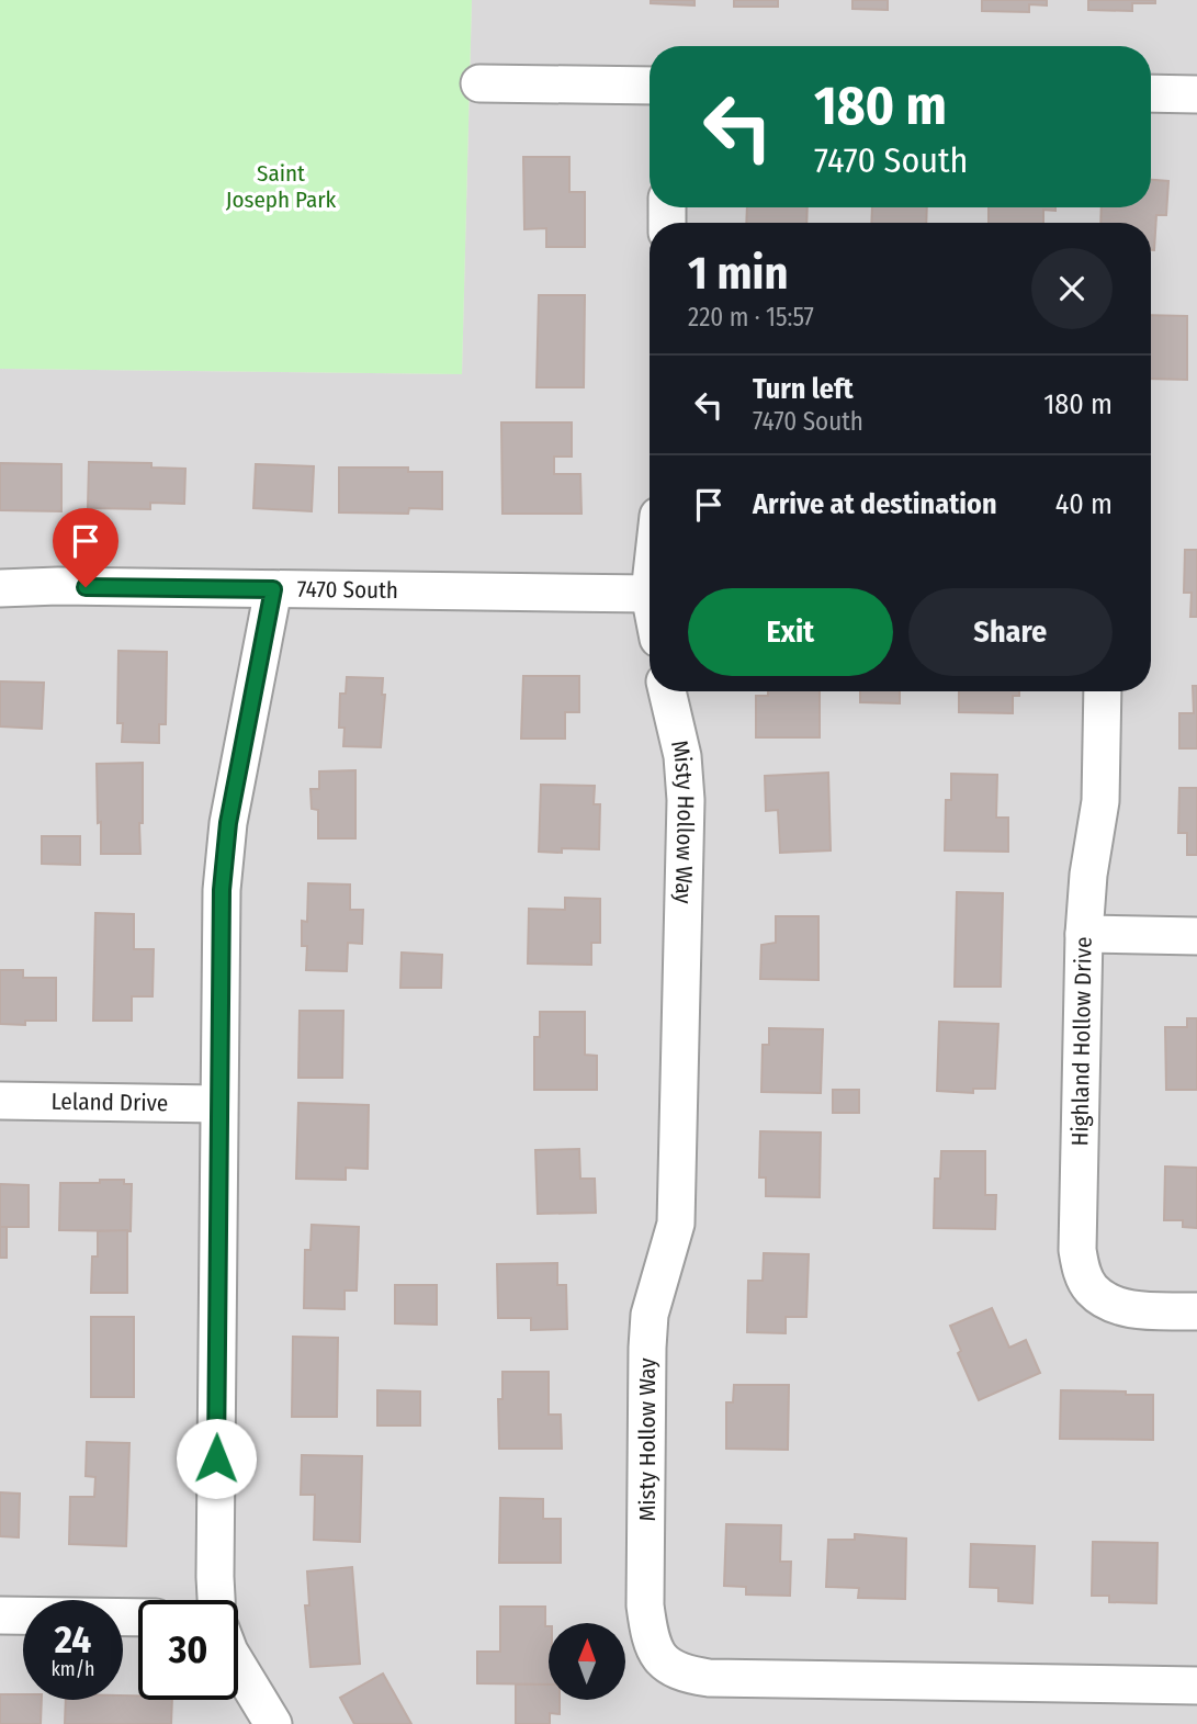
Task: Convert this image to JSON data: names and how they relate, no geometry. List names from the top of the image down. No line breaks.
{"streets":{"street":["7470 South","Misty Hollow Way","Highland Hollow Drive","Leland Drive"]},"parks":["Saint Joseph Park"],"north":"top","page":{"turn":["180 m","7470 South"],"heading":["1 min","220 m · 15:57"],"list":[{"name":"Turn left","note":"7470 South","value":"180 m"},{"name":"Arrive at destination","value":"40 m"}],"buttons":["Exit","Share"],"speed":"24 km/h","limit":"30"}}
